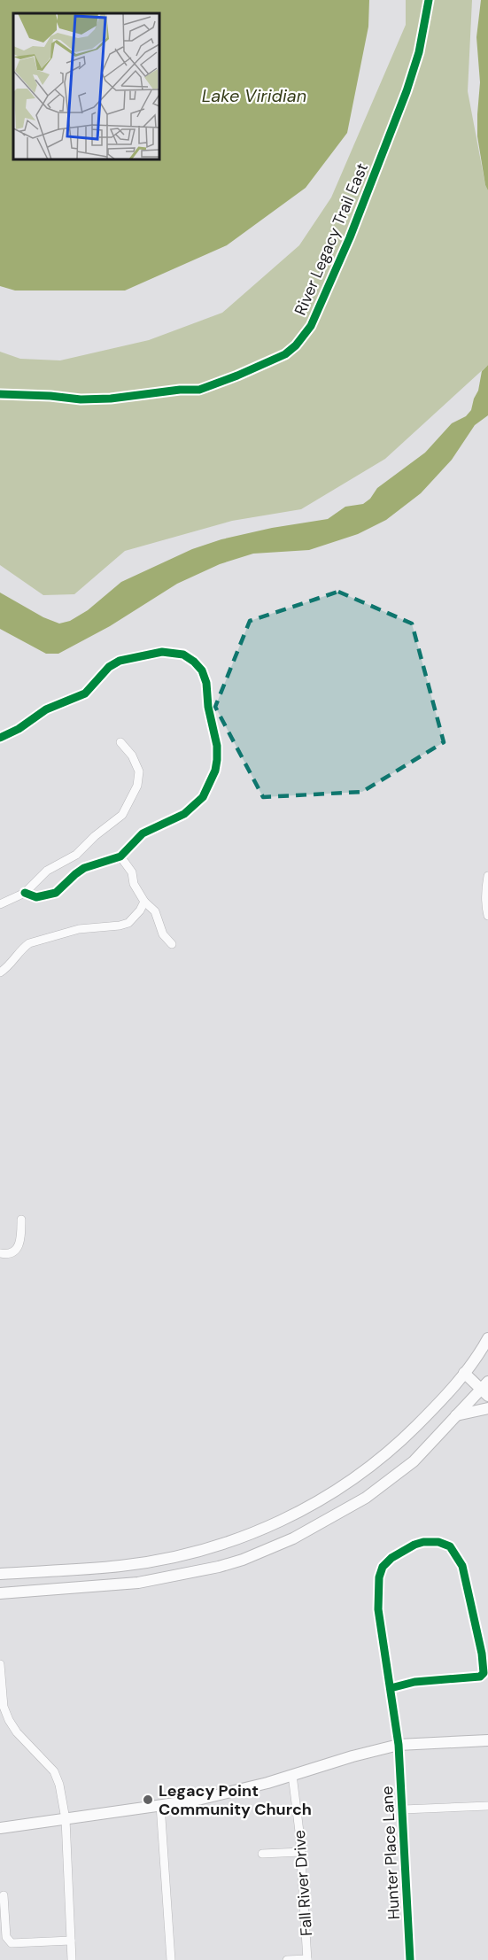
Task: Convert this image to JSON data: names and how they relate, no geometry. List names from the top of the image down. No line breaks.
{"streets":{"street":["Hunter Place Lane","Fall River Drive"],"cycle path":["River Legacy Trail East"]},"water":["Lake Viridian"],"places":["Legacy Point Community Church"]}
